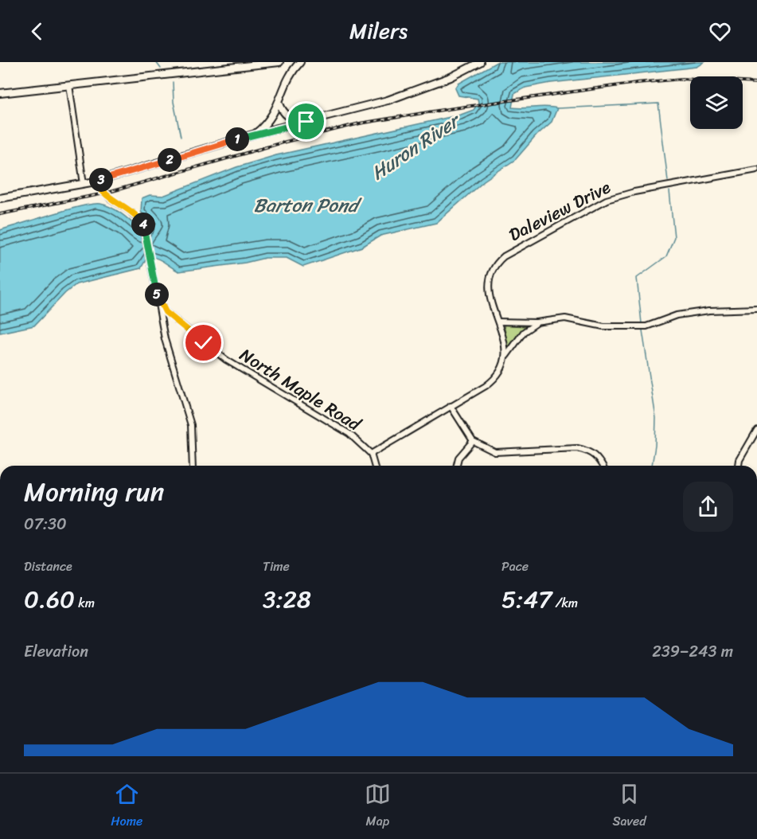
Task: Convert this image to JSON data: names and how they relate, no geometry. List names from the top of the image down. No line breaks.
{"streets":{"street":["Daleview Drive","North Maple Road"]},"water":["Huron River","Barton Pond"],"page":{"header":"Milers","pins":["1","2","3","4","5"],"heading":["Morning run","07:30"],"stats":[["Distance","0.60 km"],["Time","3:28"],["Pace","5:47 /km"]],"chart":["Elevation","239–243 m"],"tabs":["Home","Map","Saved"]}}
